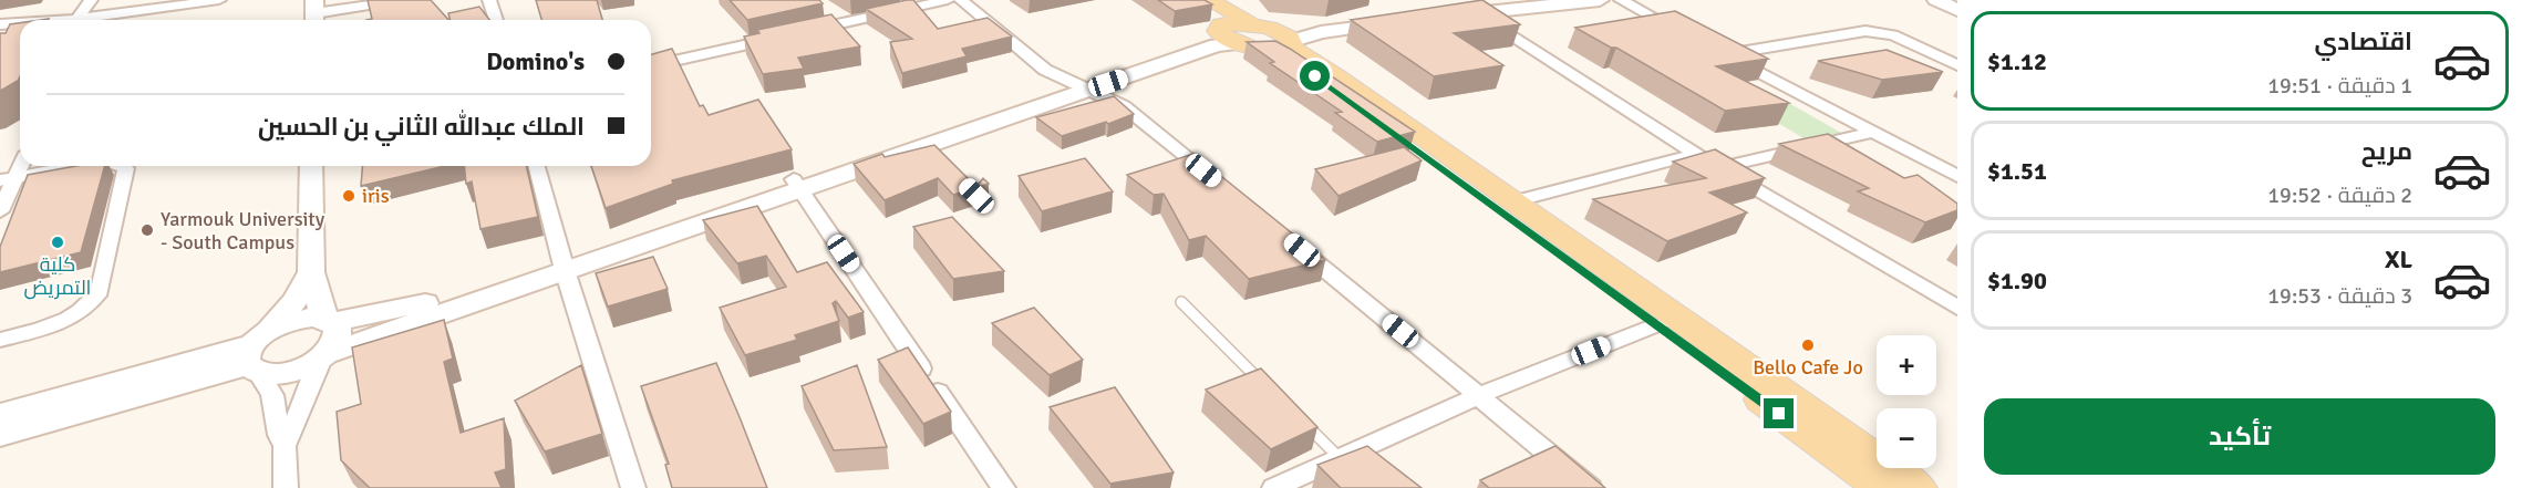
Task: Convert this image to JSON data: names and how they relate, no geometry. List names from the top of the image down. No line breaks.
{"places":["iris","Yarmouk University - South Campus","كلية التمريض","Bello Cafe Jo"],"page":{"list":[{"name":"اقتصادي","note":"1 دقيقة · 19:51","value":"$1.12"},{"name":"مريح","note":"2 دقيقة · 19:52","value":"$1.51"},{"name":"XL","note":"3 دقيقة · 19:53","value":"$1.90"}],"banner":["Domino's","الملك عبدالله الثاني بن الحسين"],"map_buttons":["+","−"],"buttons":"تأكيد"}}
